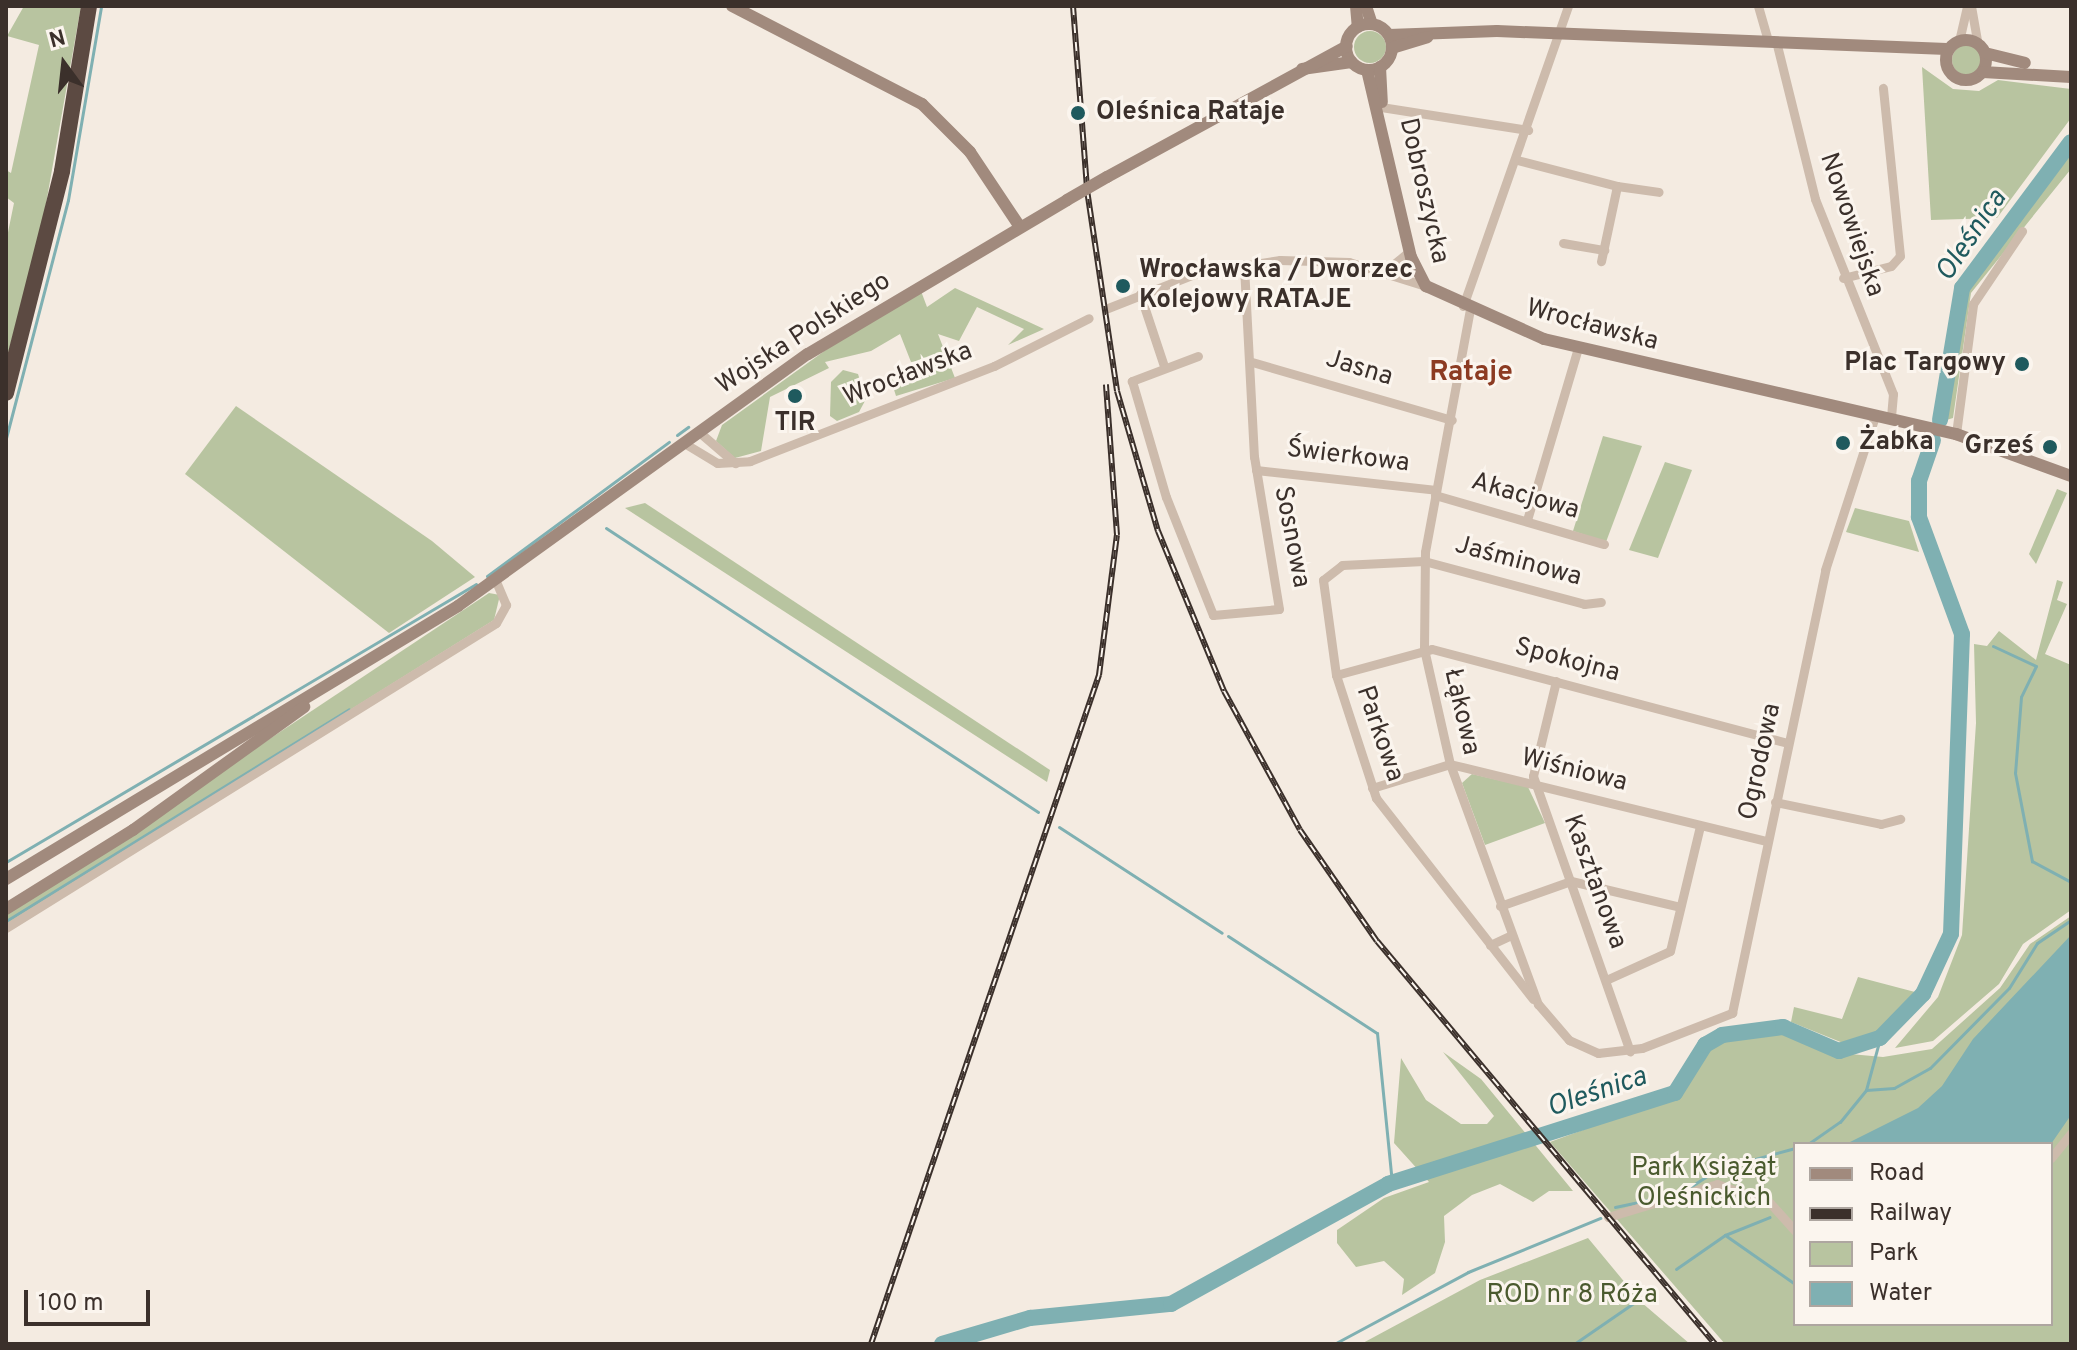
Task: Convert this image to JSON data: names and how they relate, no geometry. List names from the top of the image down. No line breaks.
{"streets":{"main road":["Dobroszycka","Wrocławska","Wojska Polskiego"],"street":["Nowowiejska","Jasna","Świerkowa","Akacjowa","Sosnowa","Jaśminowa","Spokojna","Łąkowa","Parkowa","Ogrodowa","Wiśniowa","Kasztanowa"]},"crossings":[["Dobroszycka","Wrocławska"],["Dobroszycka","Wojska Polskiego"],["Nowowiejska","Wrocławska"],["Wrocławska","Sosnowa"],["Wrocławska","Łąkowa"],["Wrocławska","Ogrodowa"],["Jasna","Sosnowa"],["Jasna","Łąkowa"],["Świerkowa","Akacjowa"],["Świerkowa","Sosnowa"],["Świerkowa","Łąkowa"],["Akacjowa","Łąkowa"],["Jaśminowa","Łąkowa"],["Jaśminowa","Parkowa"],["Spokojna","Łąkowa"],["Spokojna","Ogrodowa"],["Łąkowa","Parkowa"],["Łąkowa","Ogrodowa"],["Łąkowa","Wiśniowa"],["Łąkowa","Kasztanowa"],["Ogrodowa","Wiśniowa"],["Ogrodowa","Kasztanowa"],["Wiśniowa","Kasztanowa"]],"districts":["Rataje"],"water":["Oleśnica"],"parks":["Park Książąt Oleśnickich","ROD nr 8 Róża"],"places":["Oleśnica Rataje","Wrocławska / Dworzec Kolejowy RATAJE","Plac Targowy","TIR","Żabka","Grześ"],"legend":["Road","Railway","Park","Water"],"scale_bar":"100 m","north":"top"}
